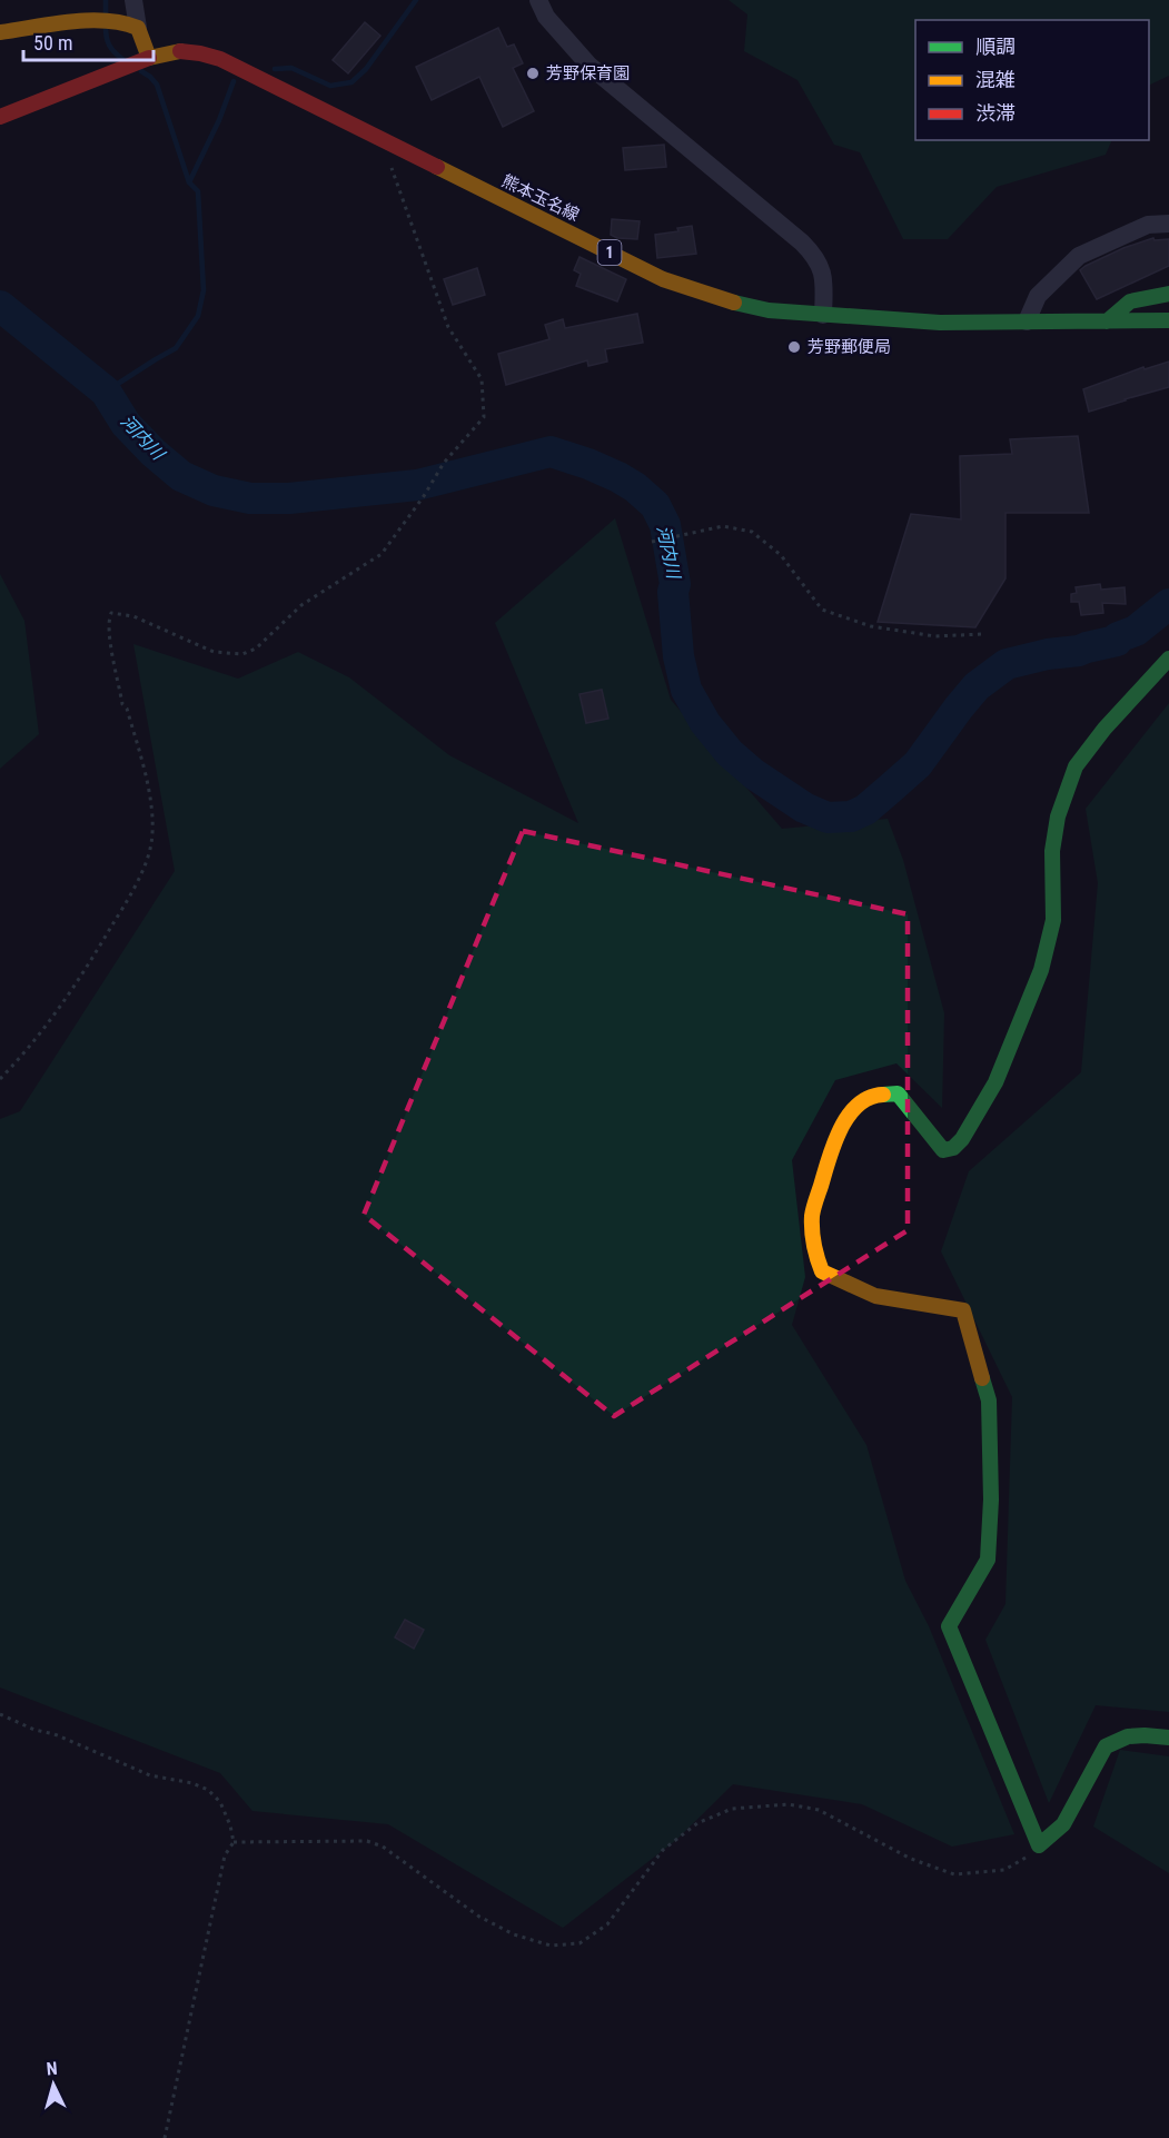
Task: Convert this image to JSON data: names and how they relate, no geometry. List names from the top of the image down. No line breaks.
{"streets":{"street":["熊本玉名線","1"]},"water":["河内川"],"places":["芳野保育園","芳野郵便局"],"legend":["順調","混雑","渋滞"],"scale_bar":"50 m","north":"top"}
